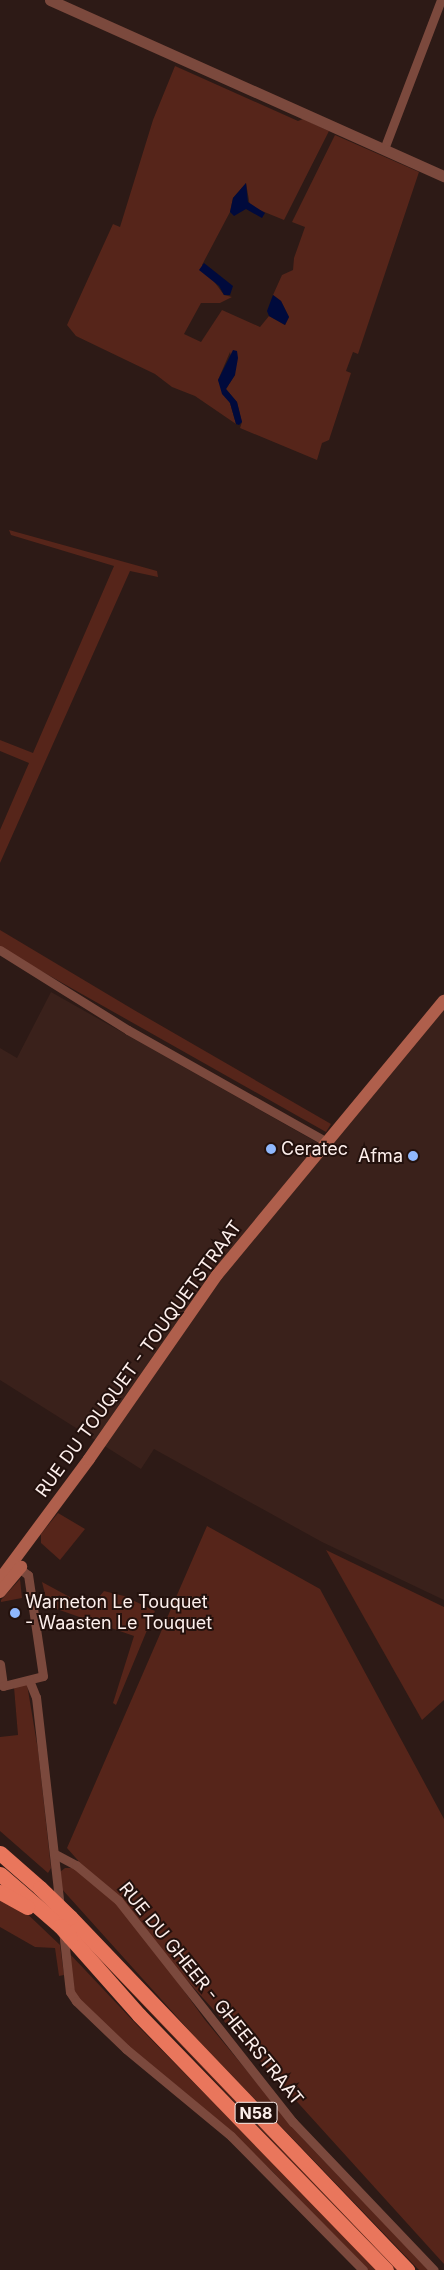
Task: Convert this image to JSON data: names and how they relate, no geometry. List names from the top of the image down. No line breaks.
{"streets":{"highway":["N58"],"main road":["RUE DU TOUQUET - TOUQUETSTRAAT"],"street":["RUE DU GHEER - GHEERSTRAAT"]},"places":["Ceratec","Afma","Warneton Le Touquet - Waasten Le Touquet"]}
